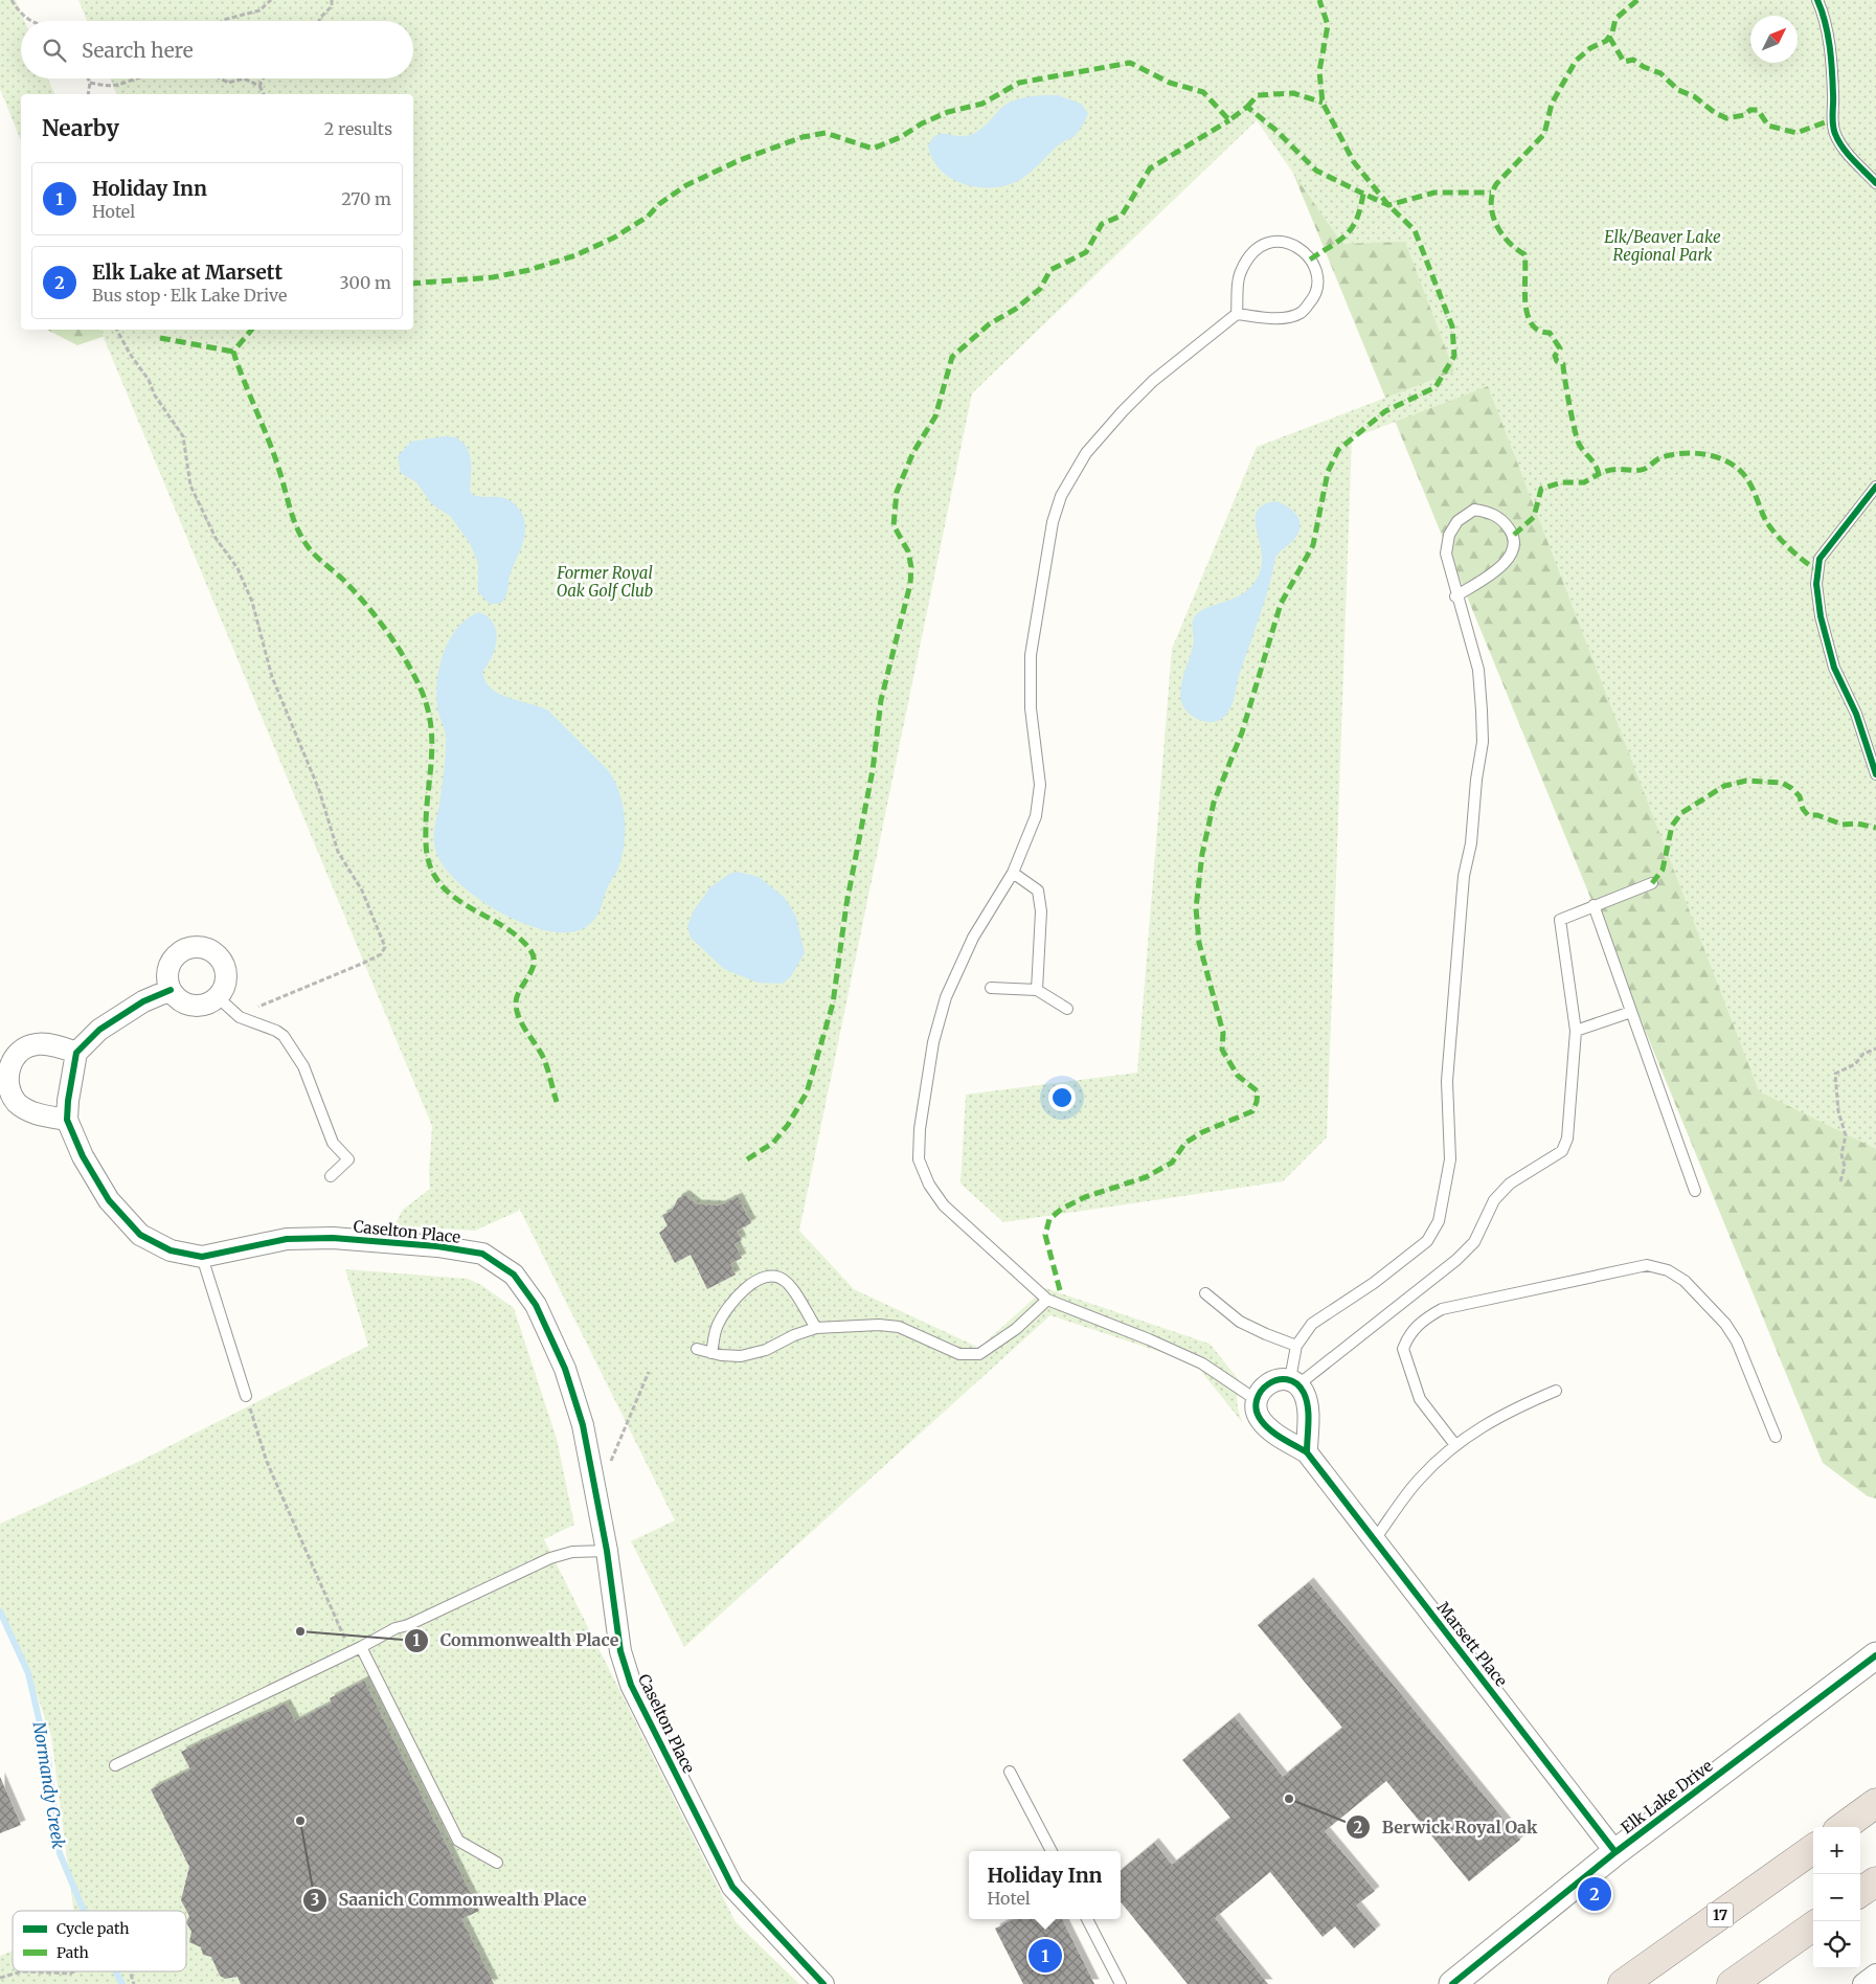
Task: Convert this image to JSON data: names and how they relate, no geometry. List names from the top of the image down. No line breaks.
{"streets":{"highway":["17"],"street":["Caselton Place","Marsett Place","Elk Lake Drive"]},"crossings":[["Marsett Place","Elk Lake Drive"]],"water":["Normandy Creek"],"parks":["Elk/Beaver Lake Regional Park","Former Royal Oak Golf Club"],"places":["Commonwealth Place","Berwick Royal Oak","Saanich Commonwealth Place"],"legend":["Cycle path","Path"],"north":"top right","page":{"search":"Search here","heading":["Nearby","2 results"],"list":[{"mark":"1","name":"Holiday Inn","note":"Hotel","value":"270 m"},{"mark":"2","name":"Elk Lake at Marsett","note":"Bus stop · Elk Lake Drive","value":"300 m"}],"map_buttons":["+","−"],"popup":["Holiday Inn","Hotel"],"pins":["2","1"]}}
